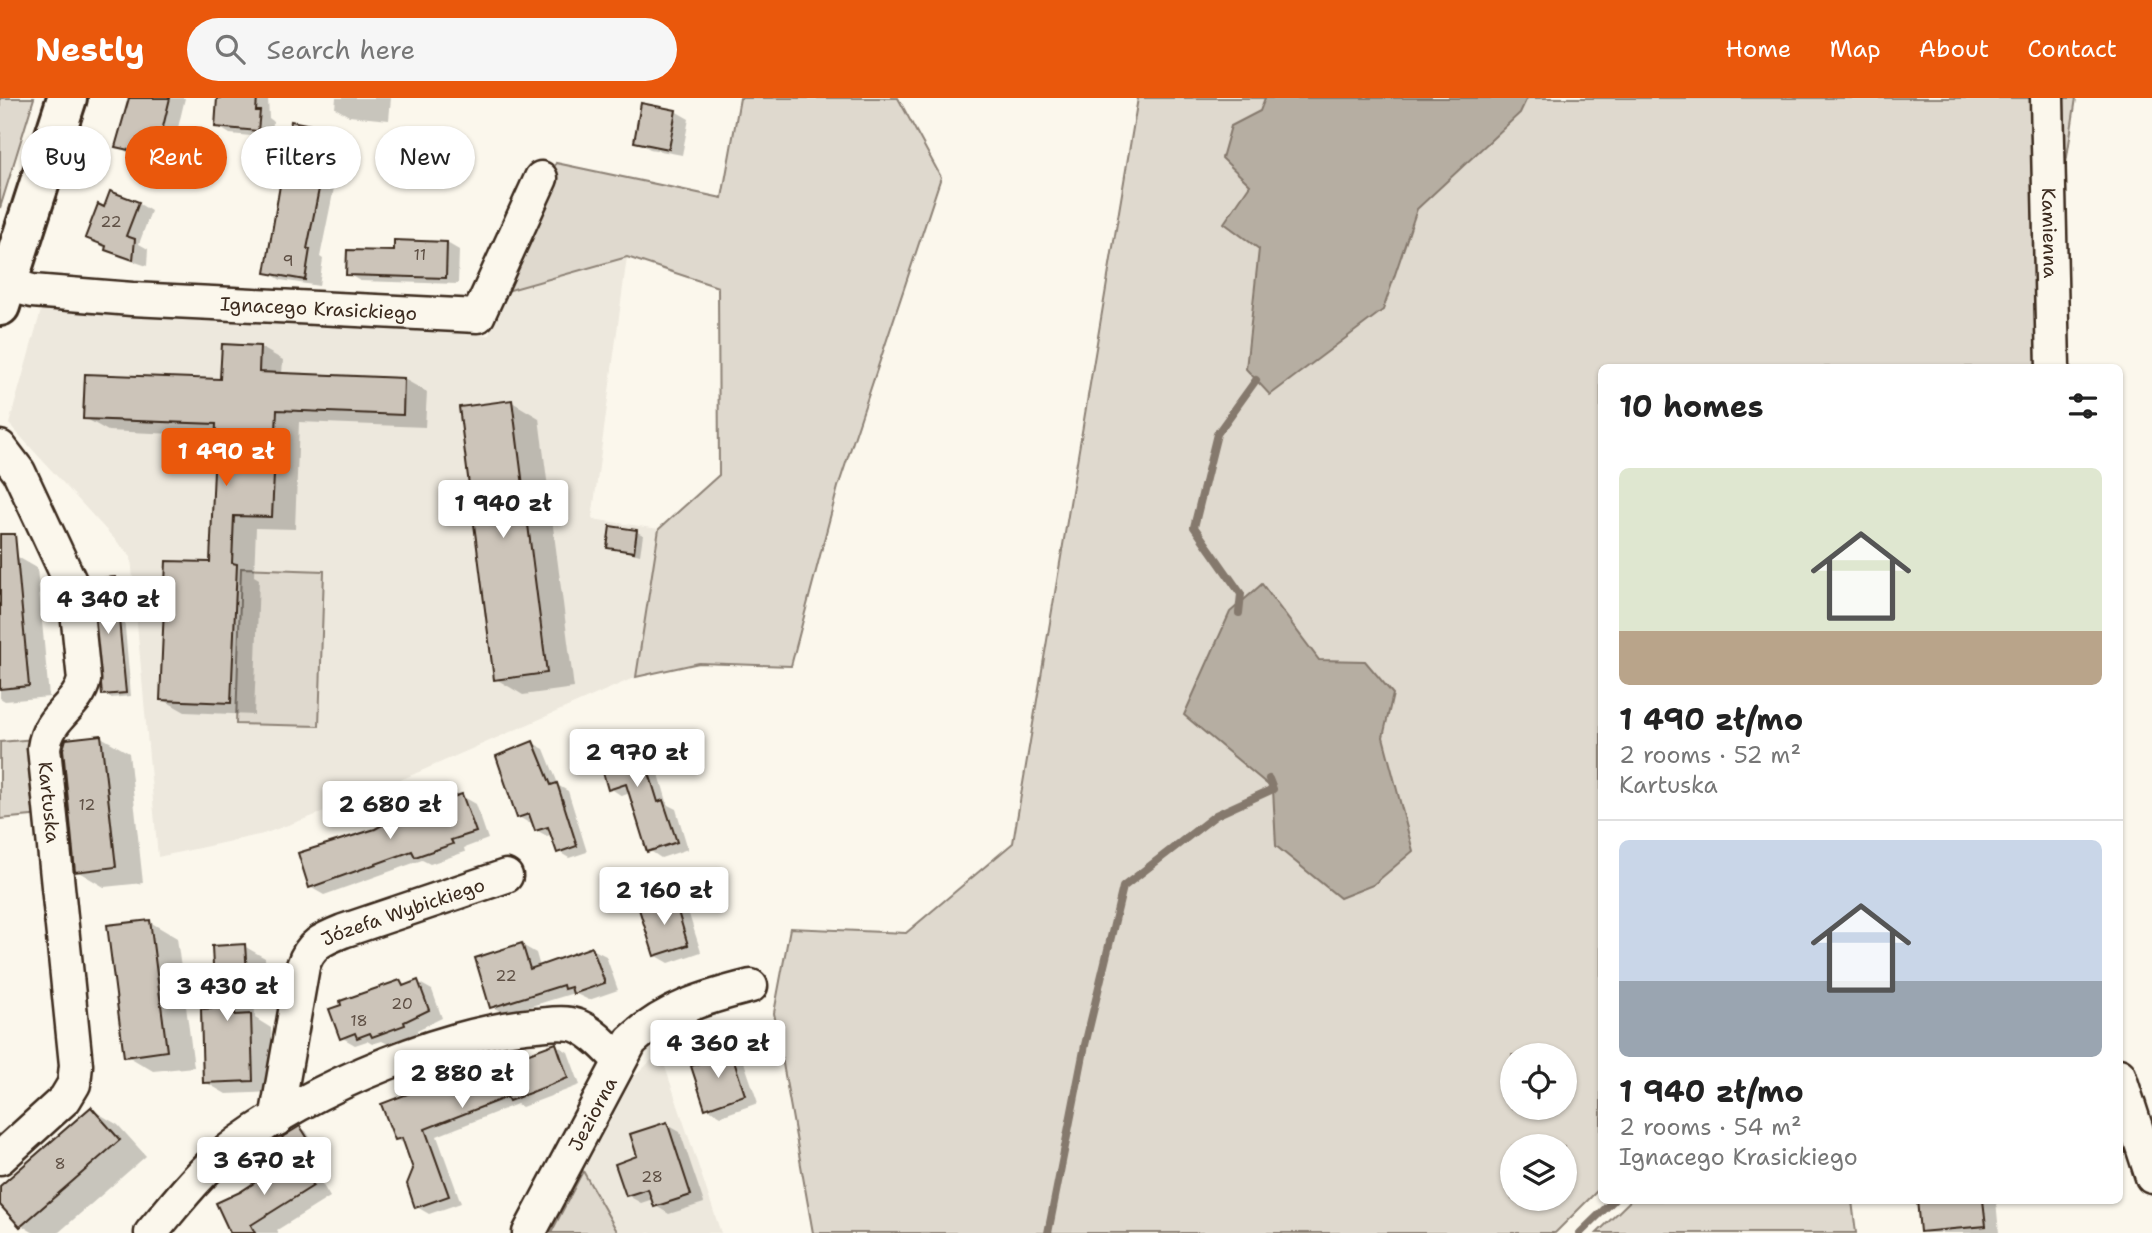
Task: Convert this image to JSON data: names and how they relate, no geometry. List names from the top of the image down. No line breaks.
{"streets":{"street":["Kamienna","Ignacego Krasickiego","Kartuska","Józefa Wybickiego","Jeziorna"]},"house_numbers":["22","11","9","12","22","20","18","8","28"],"page":{"header":"Nestly","search":"Search here","nav":["Home","Map","About","Contact"],"chip":["Buy","Rent","Filters","New"],"heading":"10 homes","price":["1 490 zł","1 940 zł","4 340 zł","2 970 zł","2 680 zł","2 160 zł","3 430 zł","4 360 zł","2 880 zł","3 670 zł"],"list":[{"name":"1 490 zł/mo","note":"2 rooms · 52 m² · Kartuska"},{"name":"1 940 zł/mo","note":"2 rooms · 54 m² · Ignacego Krasickiego"}]}}
